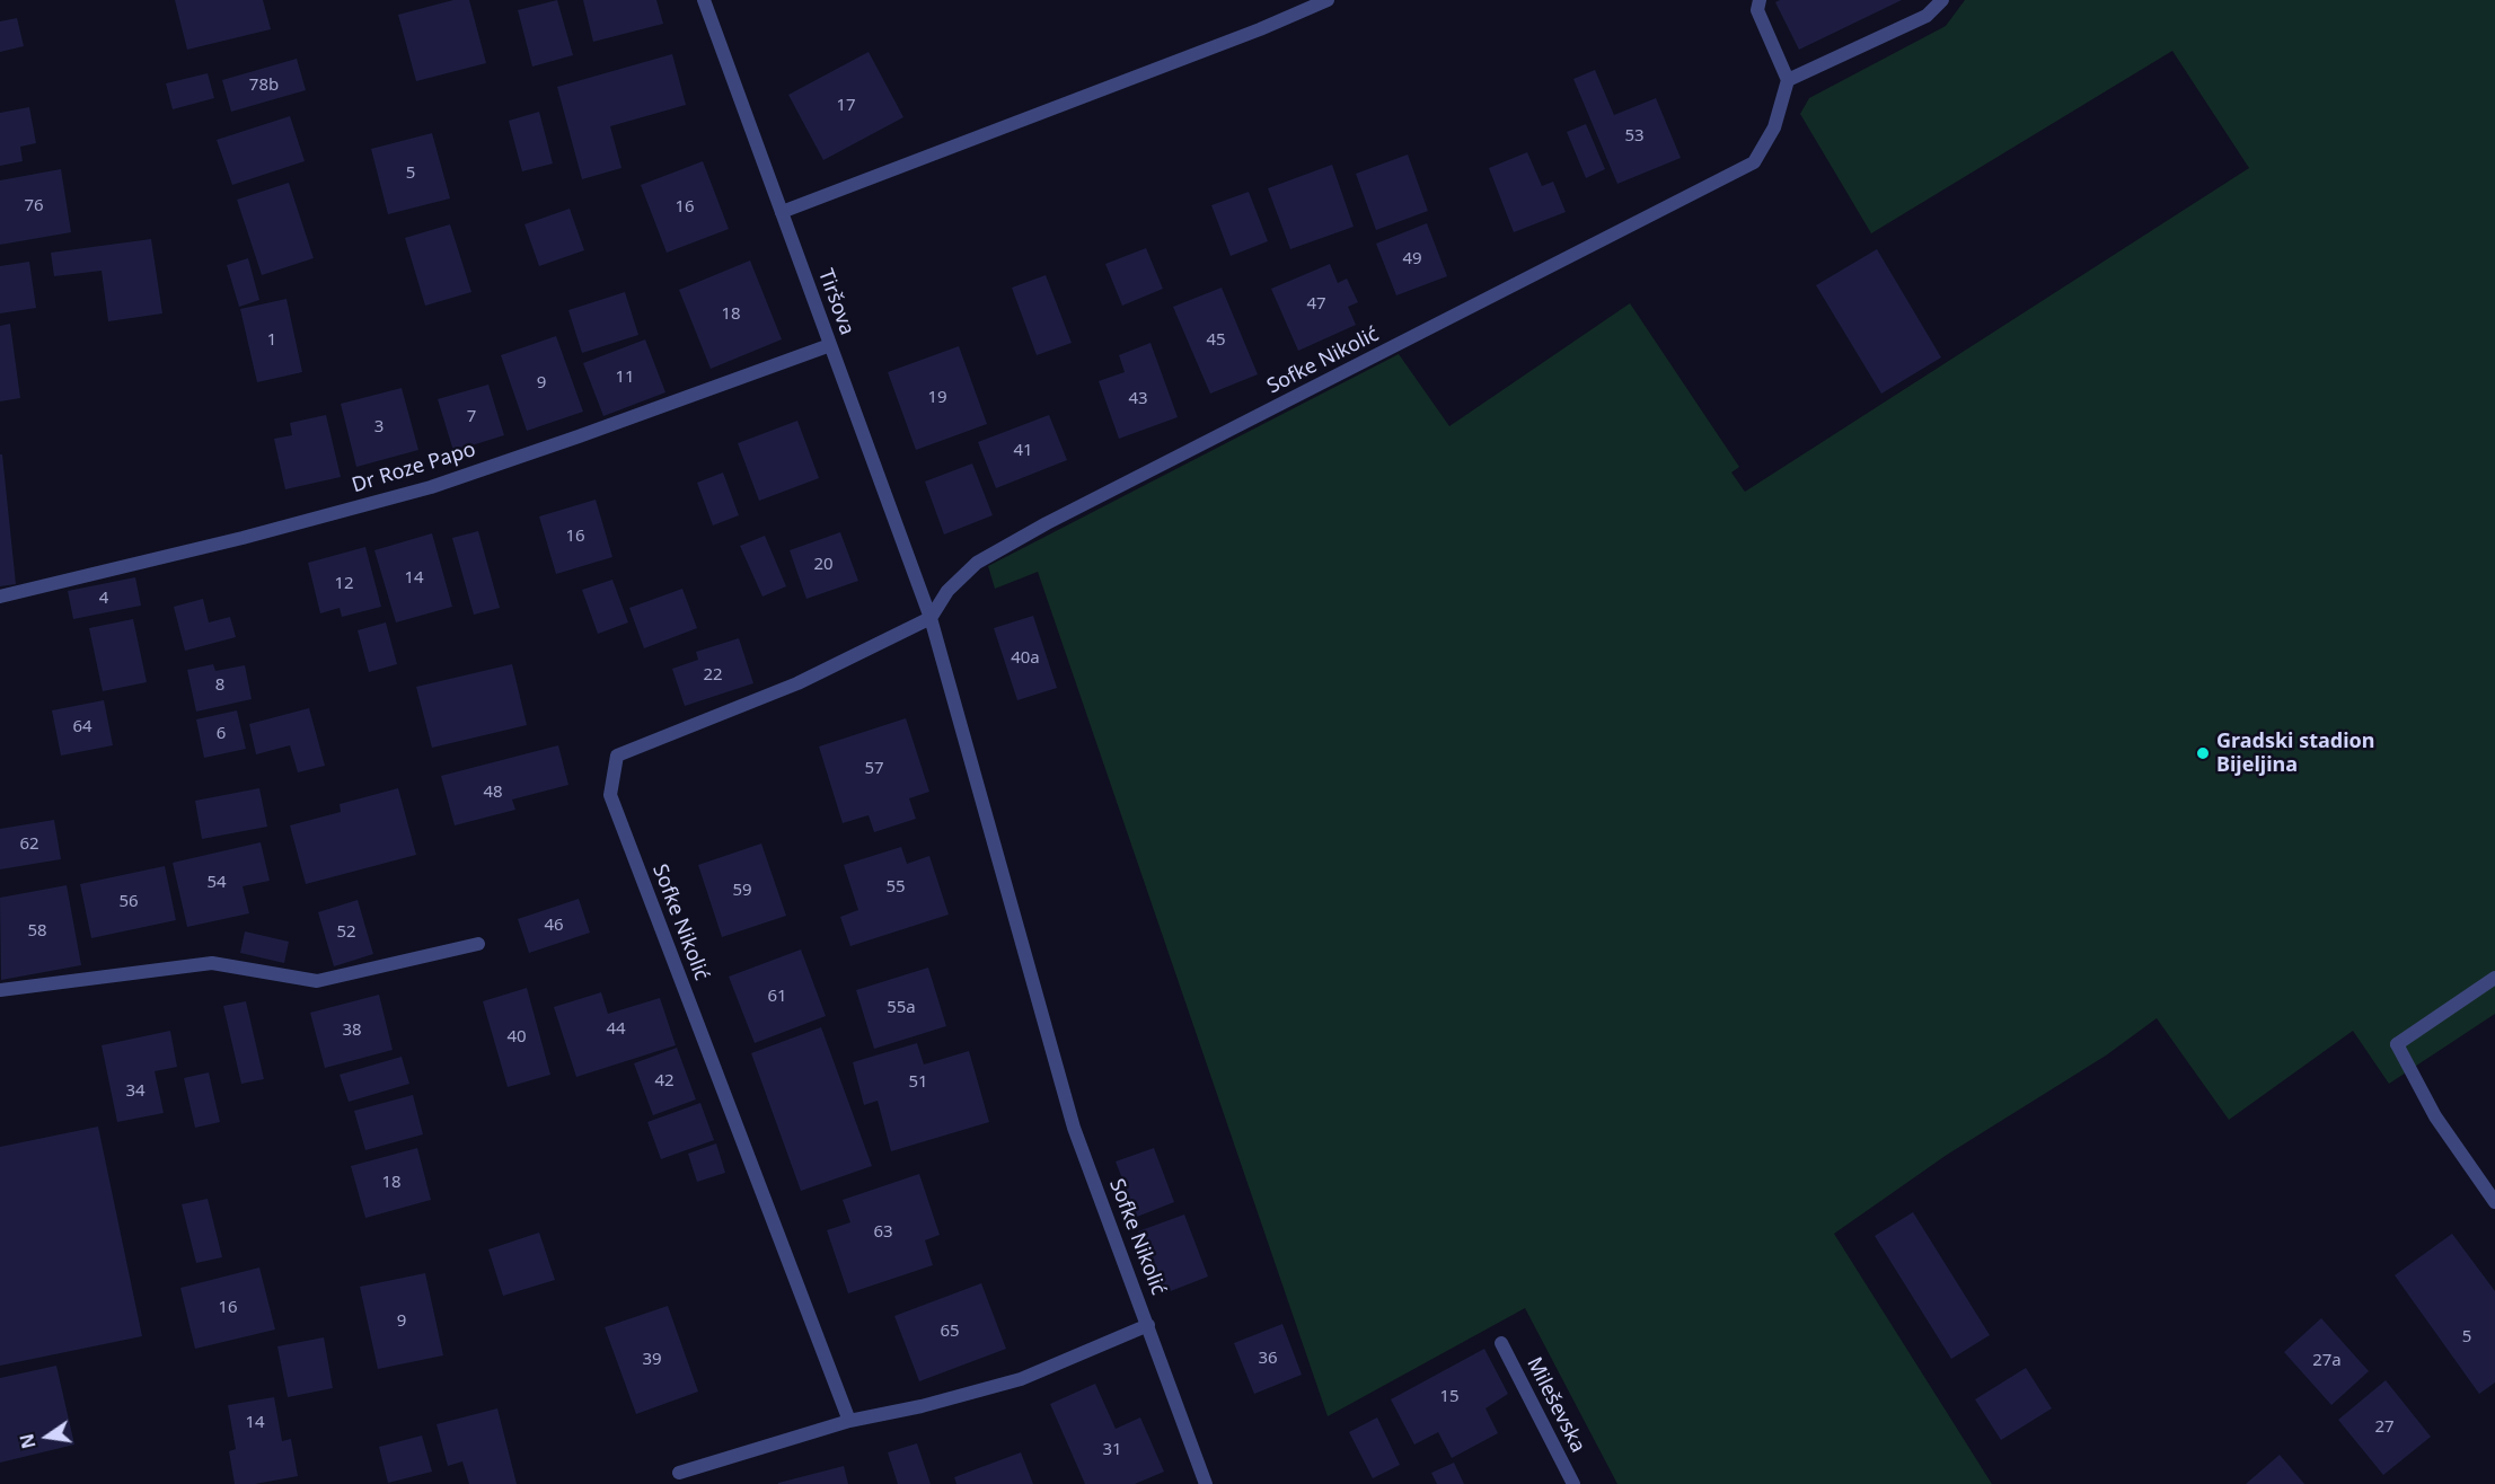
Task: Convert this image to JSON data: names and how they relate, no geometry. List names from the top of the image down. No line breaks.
{"streets":{"street":["Tiršova","Sofke Nikolić","Dr Roze Papo","Mileševska"]},"crossings":[["Tiršova","Sofke Nikolić"],["Tiršova","Dr Roze Papo"]],"places":["Gradski stadion Bijeljina"],"house_numbers":["78b","17","53","5","76","16","49","47","18","1","45","11","9","19","43","7","3","41","16","20","14","12","4","40a","22","8","64","6","57","48","62","54","55","59","56","46","58","52","61","55a","44","38","40","42","51","34","18","63","16","9","65","5","36","39","27a","15","14","27","31"],"north":"left"}
